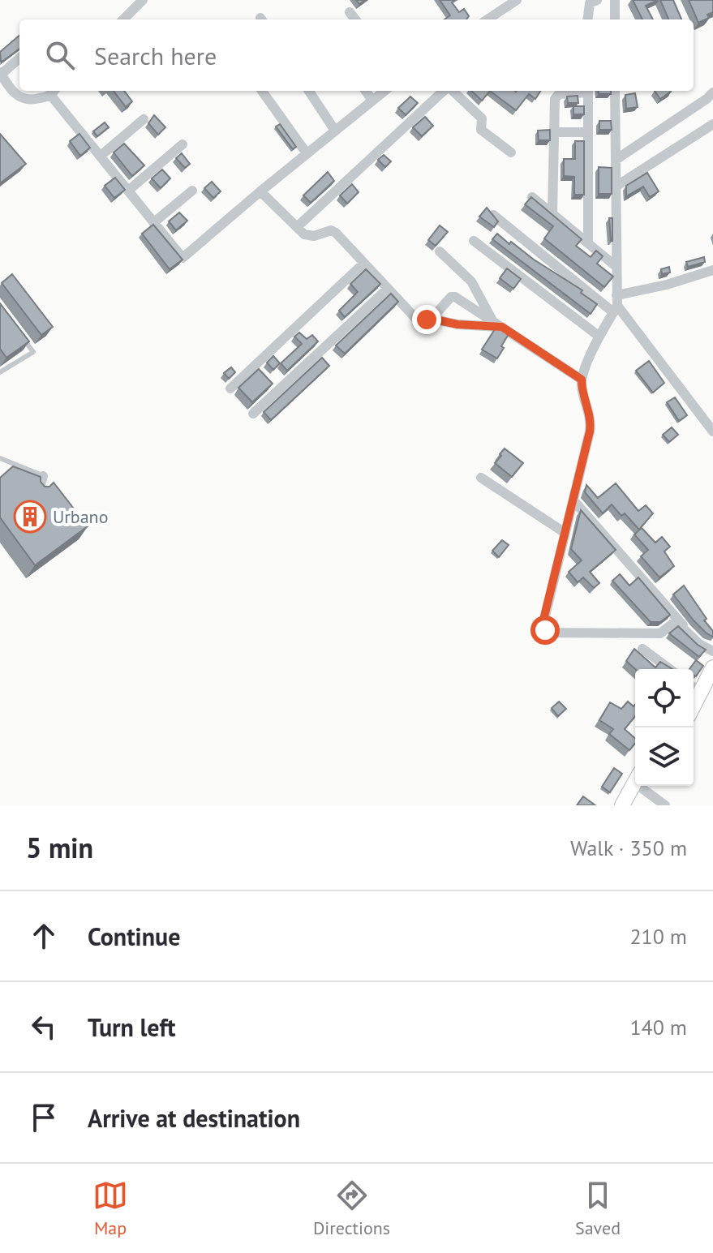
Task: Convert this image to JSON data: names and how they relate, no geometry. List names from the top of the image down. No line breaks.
{"places":{"building":["Urbano"]},"page":{"search":"Search here","heading":["5 min","Walk · 350 m"],"list":[["Continue","210 m"],["Turn left","140 m"],"Arrive at destination"],"nav":["Map","Directions","Saved"]}}
